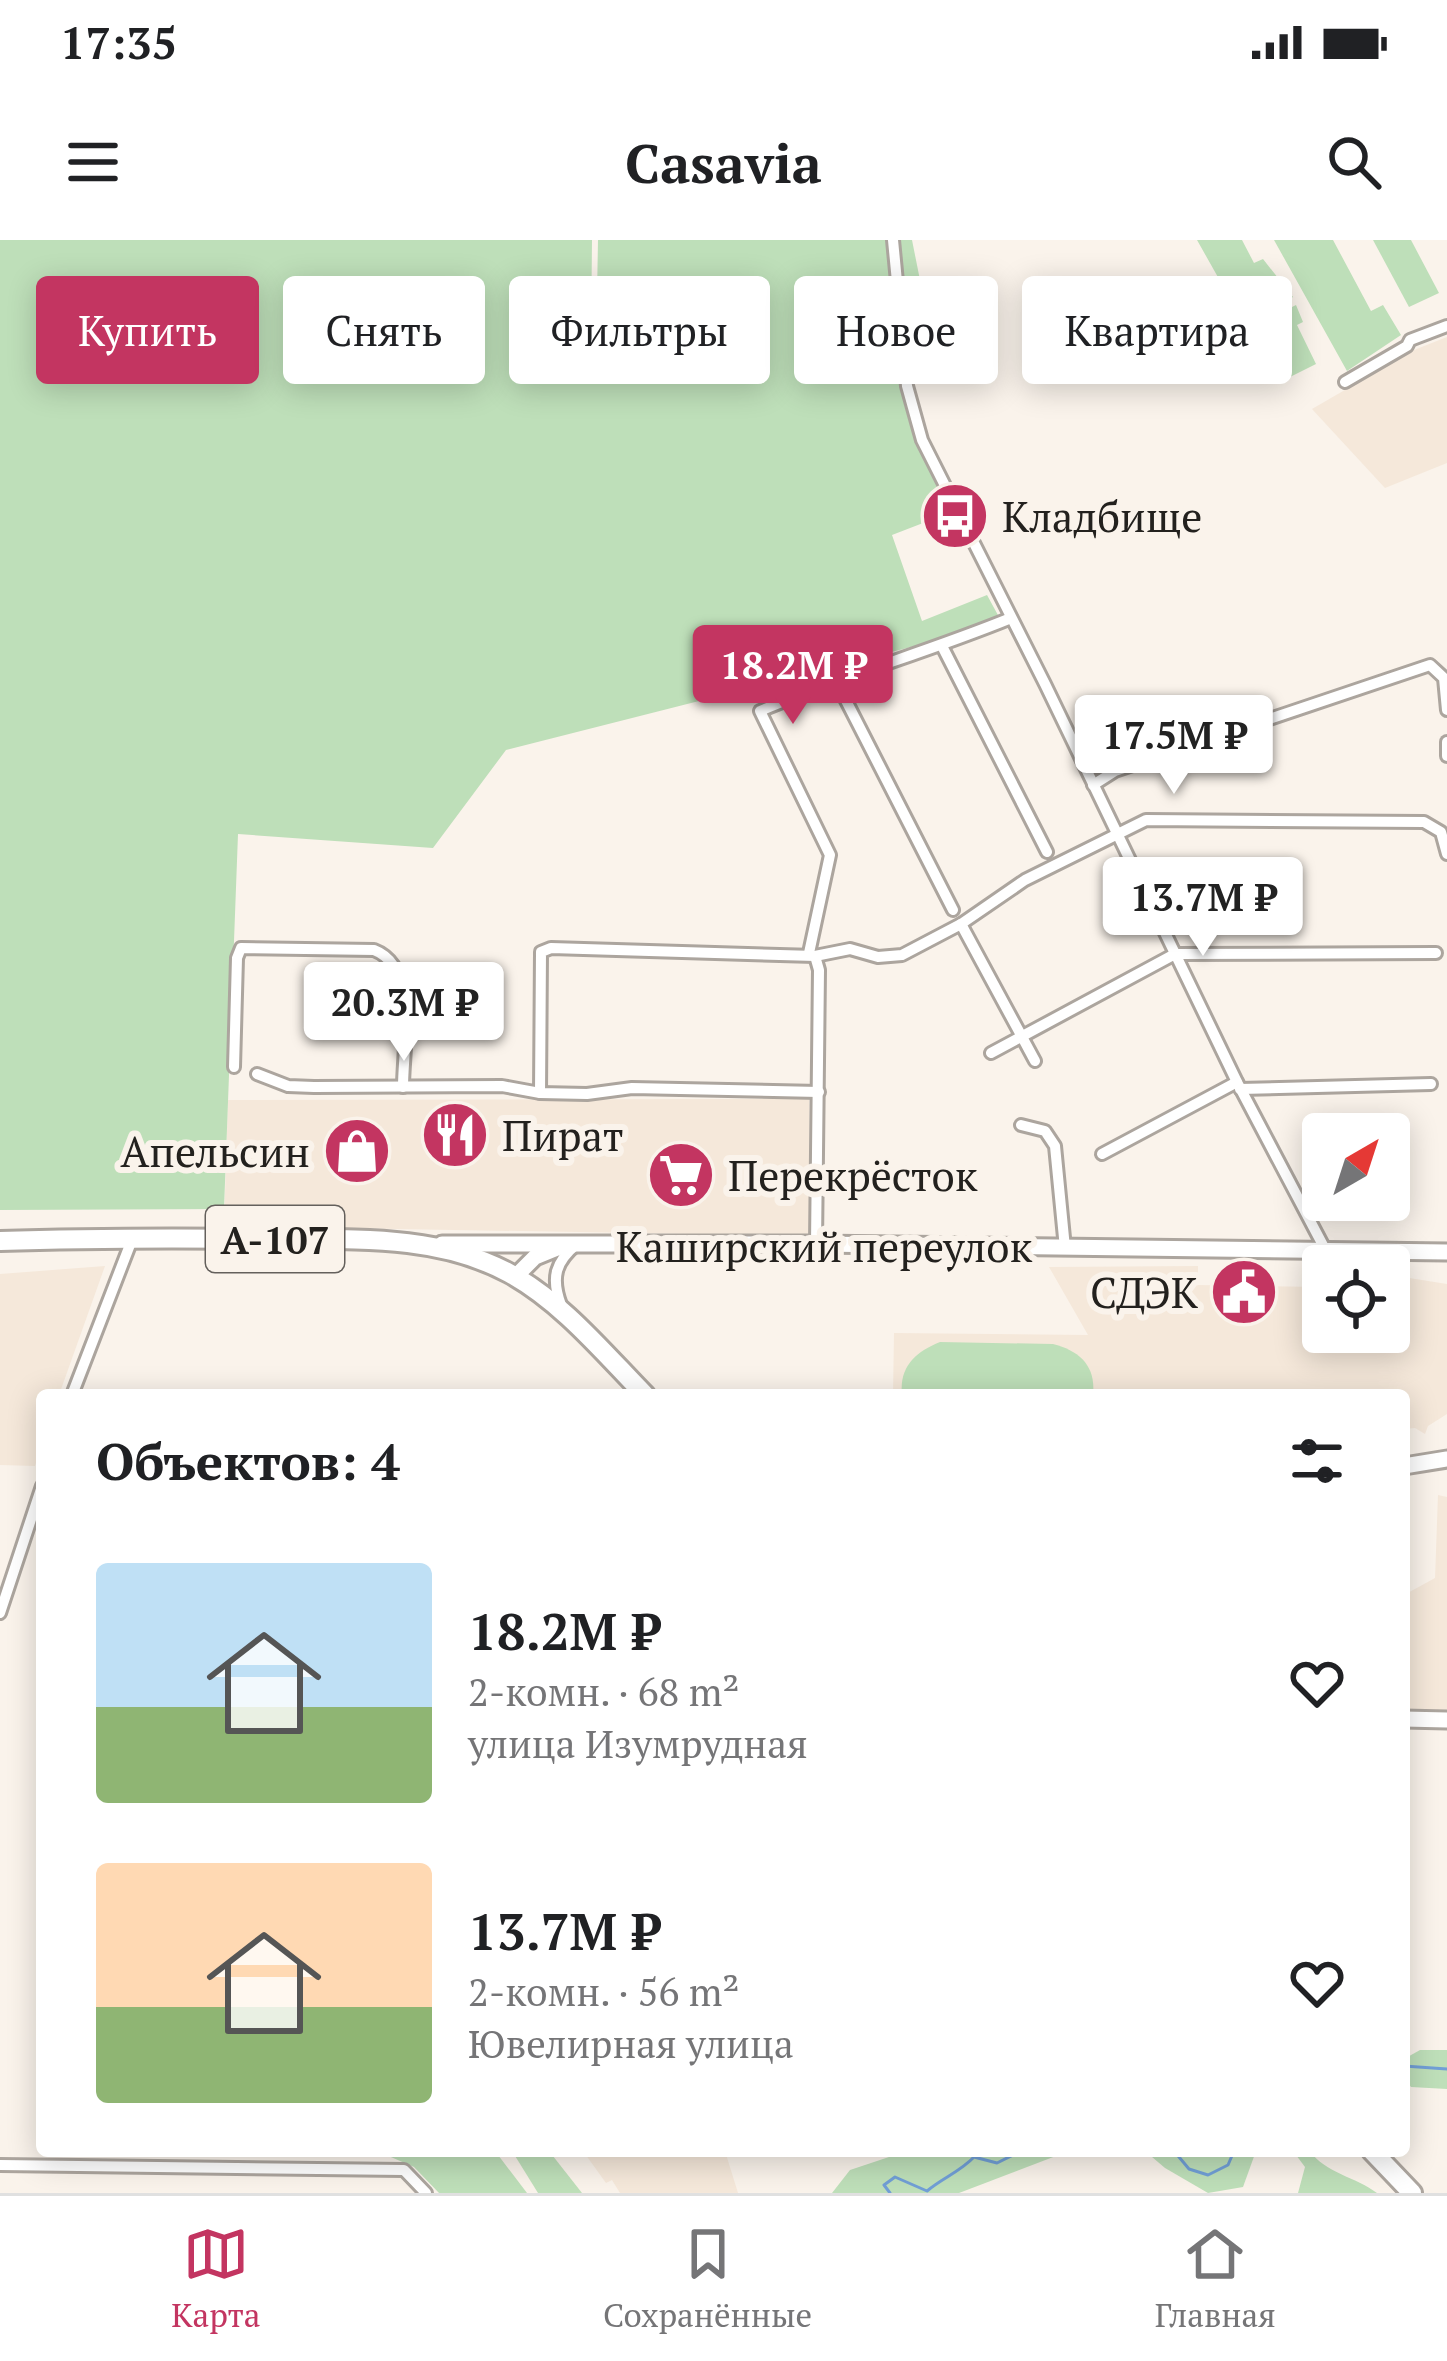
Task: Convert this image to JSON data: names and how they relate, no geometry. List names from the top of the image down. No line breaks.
{"streets":{"highway":["А-107"],"main road":["Каширский переулок"]},"crossings":[["А-107","Каширский переулок"]],"places":{"bus stop":["Кладбище"],"restaurant":["Пират"],"shop":["Апельсин"],"supermarket":["Перекрёсток"],"public building":["СДЭК"]},"north":"top right","page":{"status":"17:35","header":"Casavia","chip":["Купить","Снять","Фильтры","Новое","Квартира"],"price":["18.2M ₽","17.5M ₽","13.7M ₽","20.3M ₽"],"heading":"Объектов: 4","list":[{"name":"18.2M ₽","note":"2-комн. · 68 m² · улица Изумрудная"},{"name":"13.7M ₽","note":"2-комн. · 56 m² · Ювелирная улица"}],"tabs":["Карта","Сохранённые","Главная"]}}
